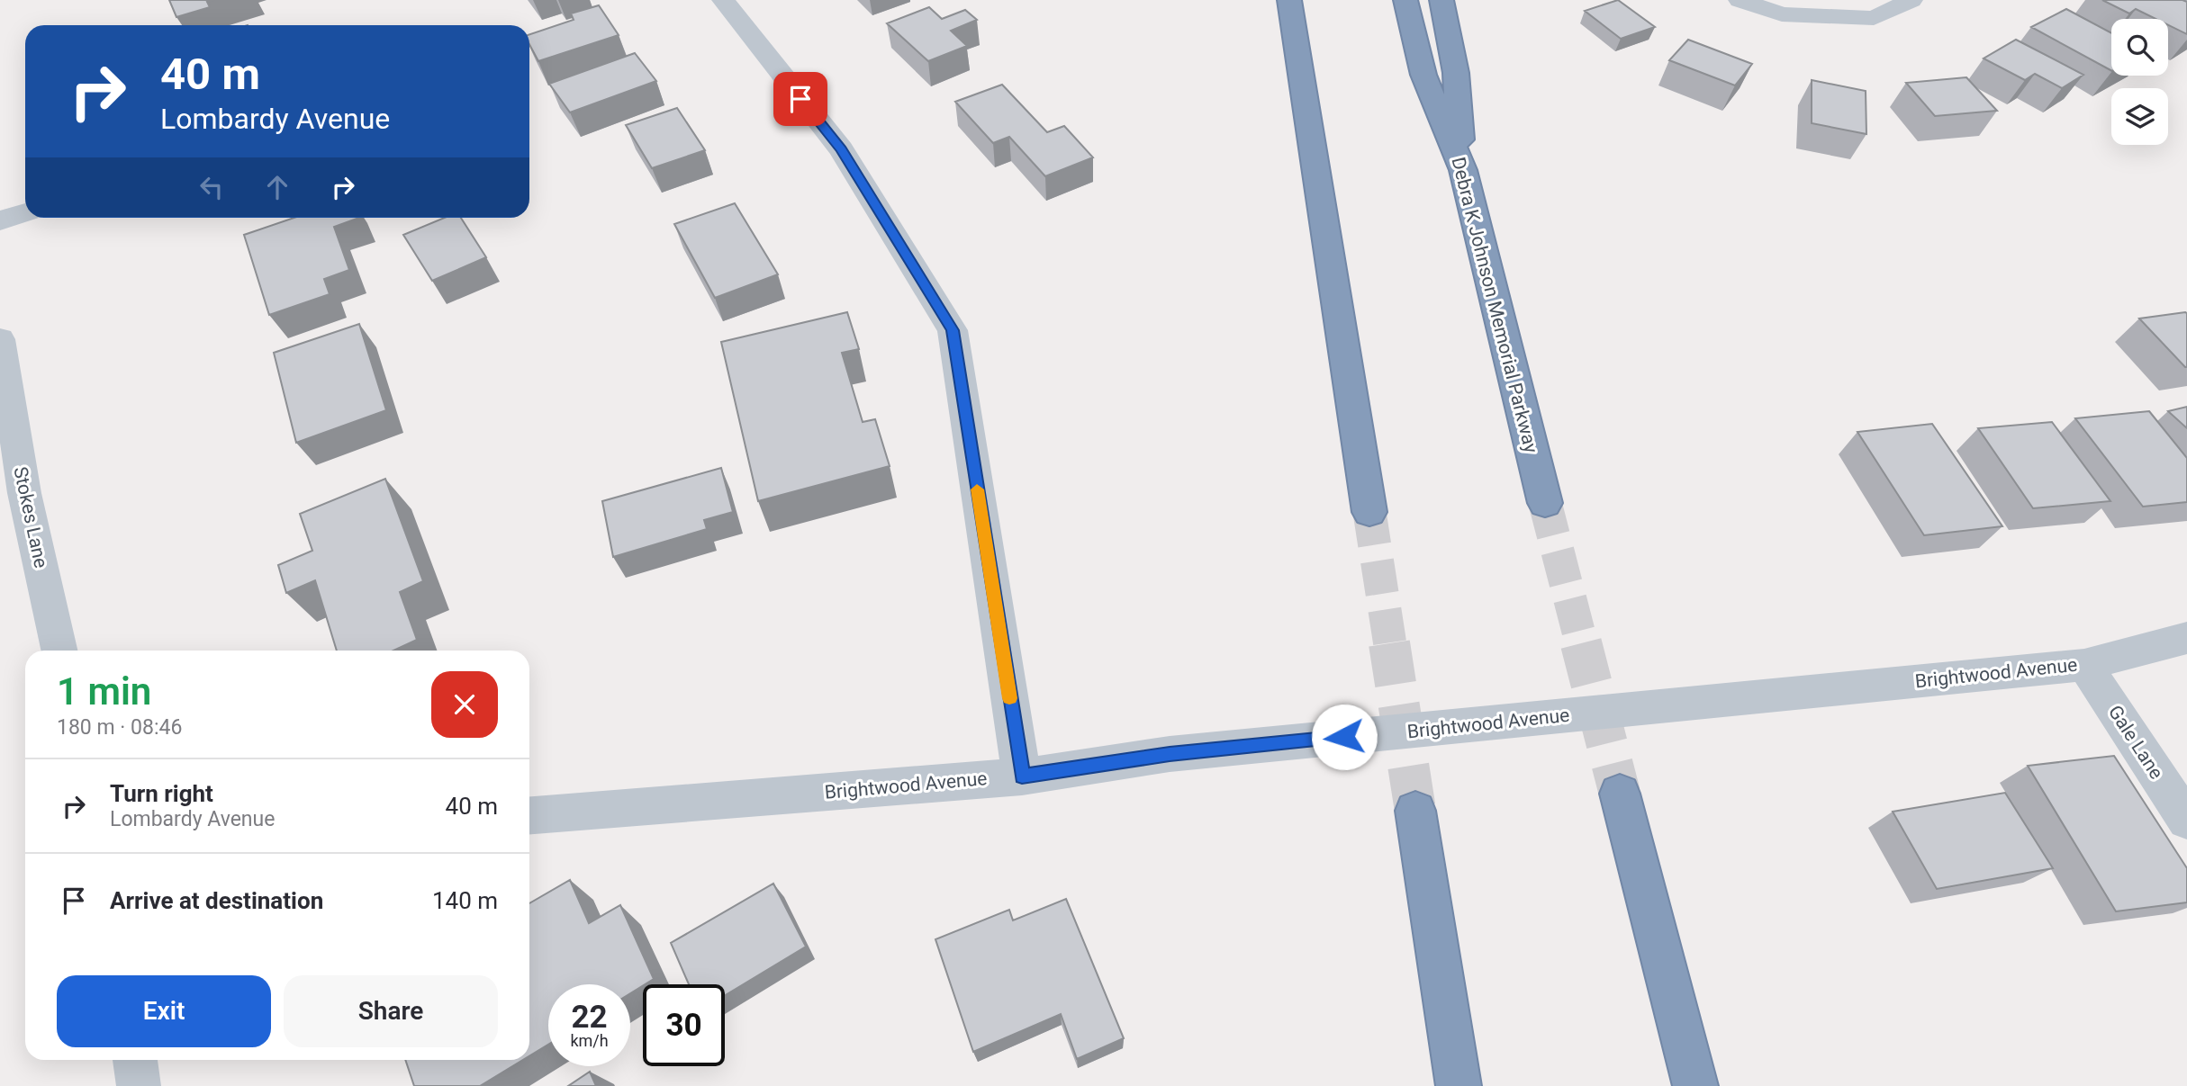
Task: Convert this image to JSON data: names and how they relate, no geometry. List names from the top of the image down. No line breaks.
{"streets":{"highway":["Debra K Johnson Memorial Parkway"],"street":["Stokes Lane","Brightwood Avenue","Gale Lane"]},"crossings":[["Brightwood Avenue","Gale Lane"]],"page":{"turn":["40 m","Lombardy Avenue"],"heading":["1 min","180 m · 08:46"],"list":[{"name":"Turn right","note":"Lombardy Avenue","value":"40 m"},{"name":"Arrive at destination","value":"140 m"}],"buttons":["Exit","Share"],"speed":"22 km/h","limit":"30"}}
